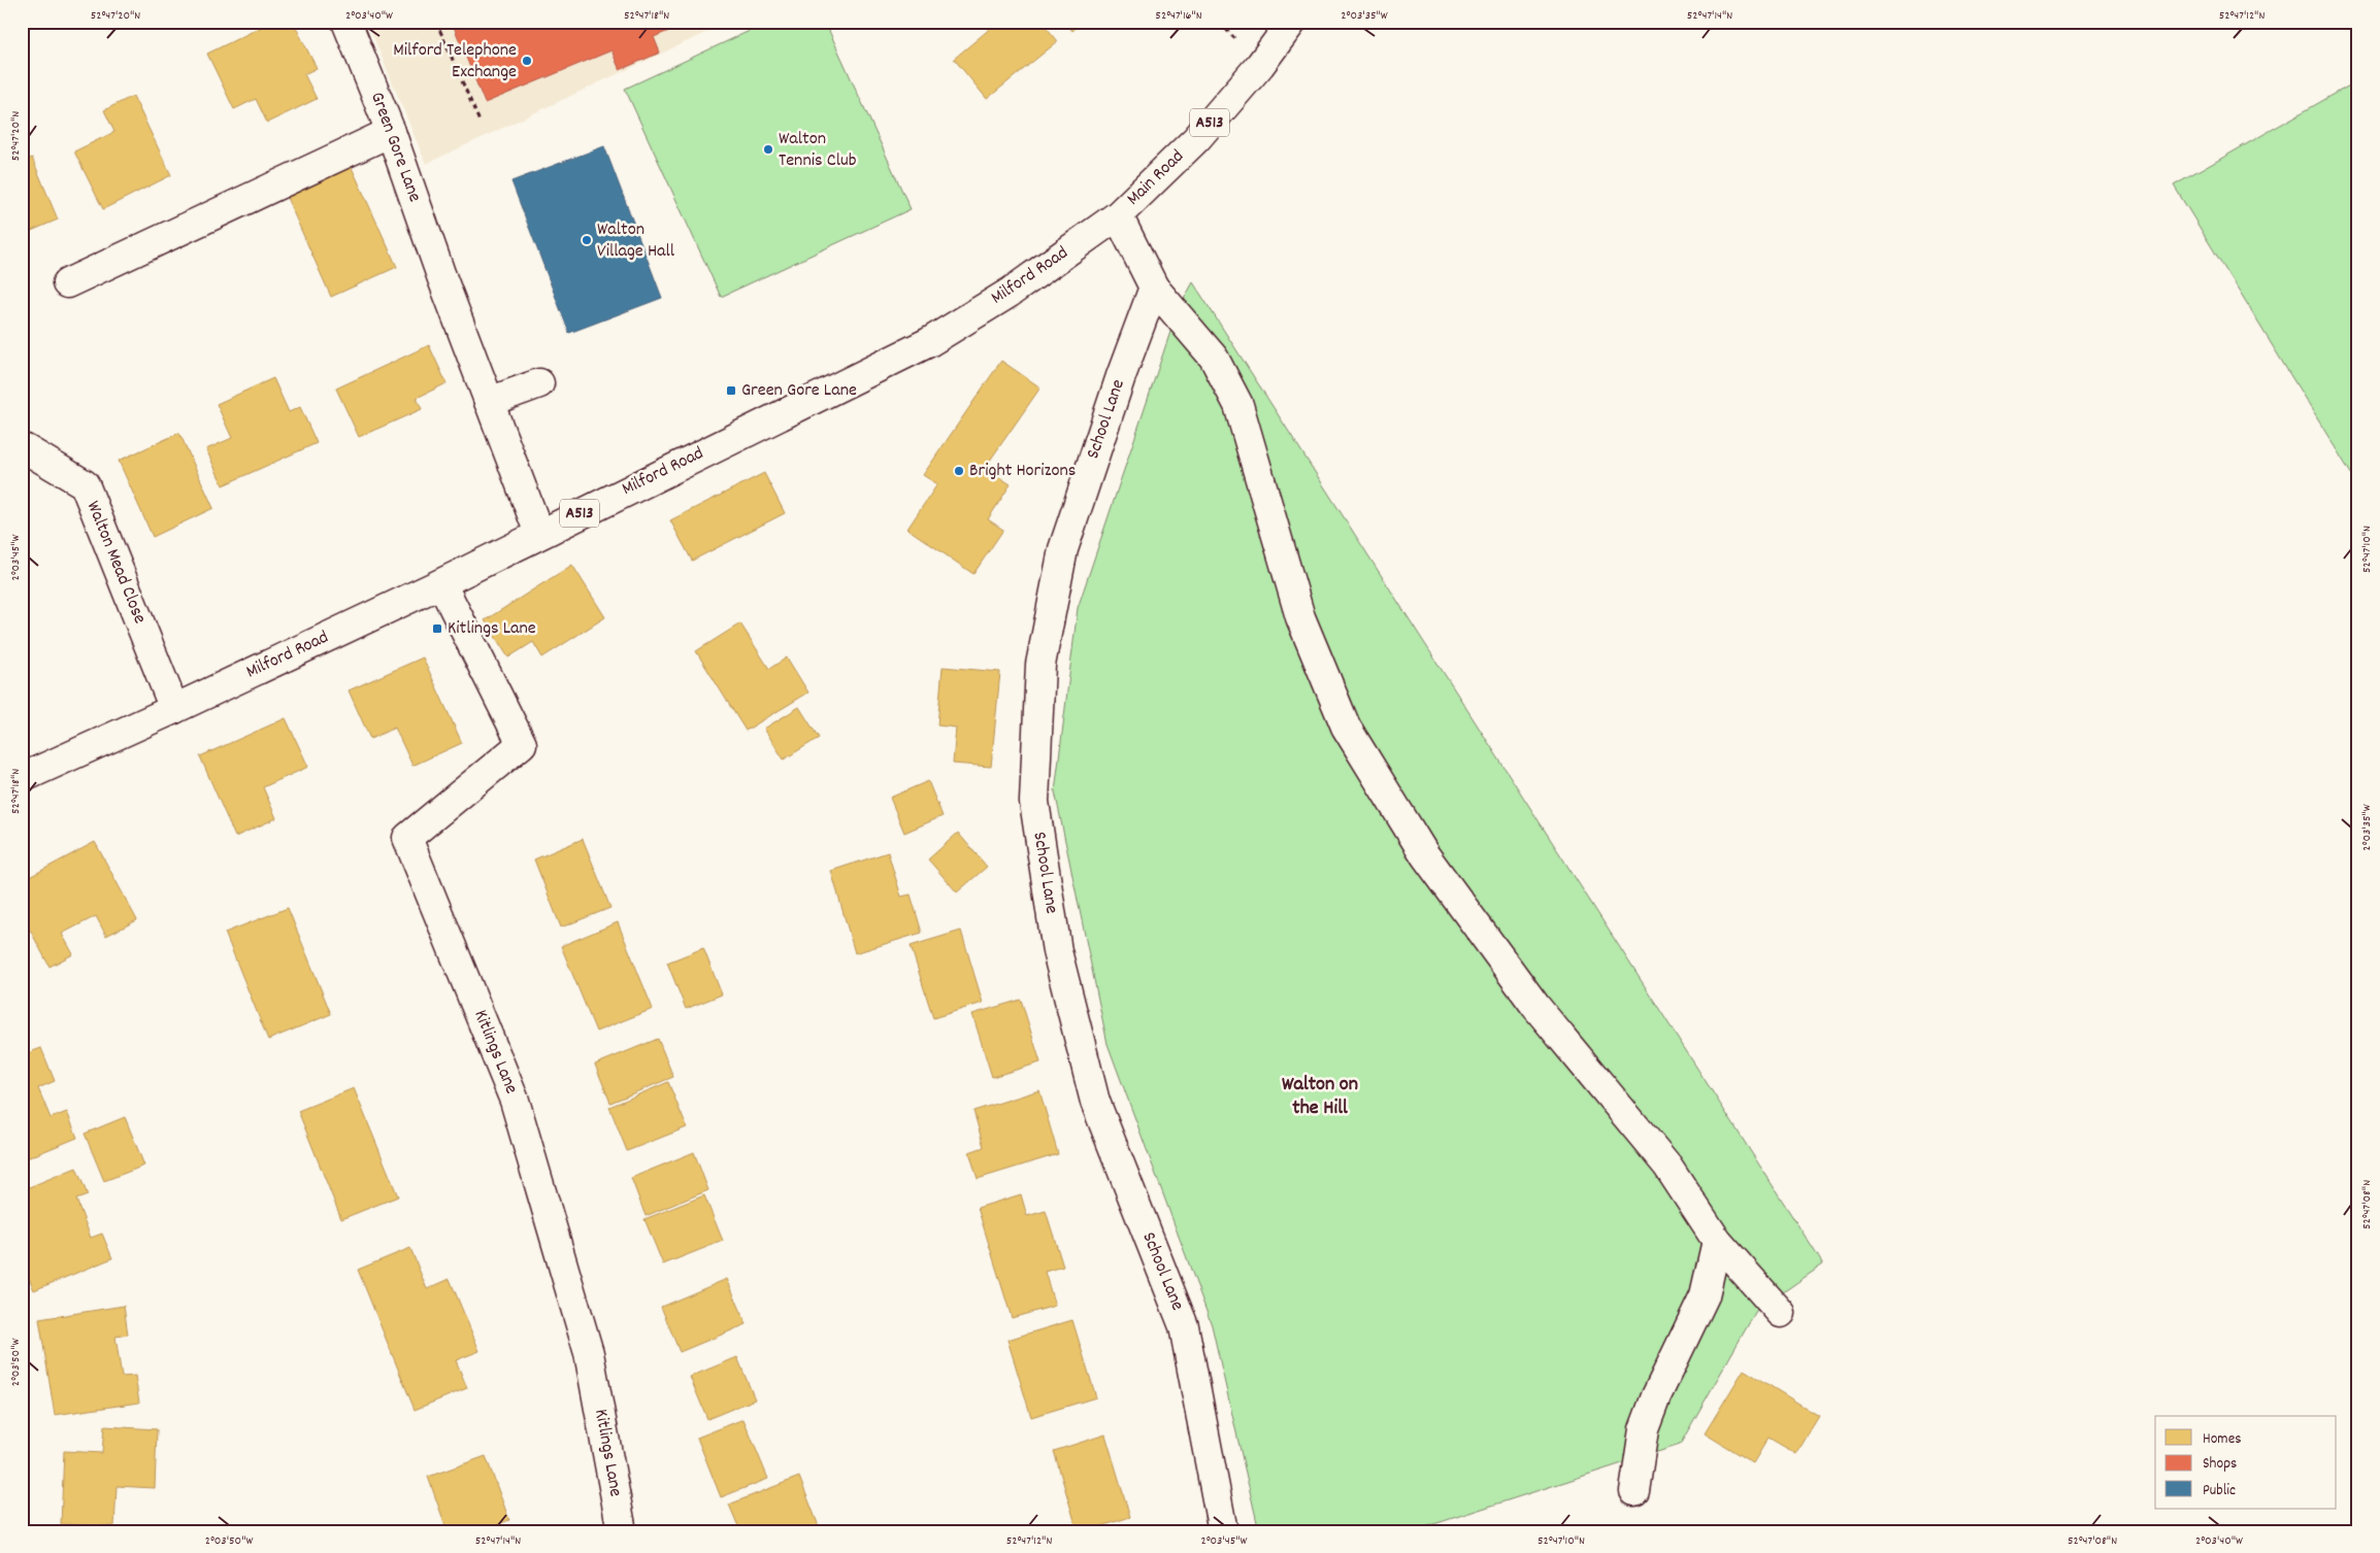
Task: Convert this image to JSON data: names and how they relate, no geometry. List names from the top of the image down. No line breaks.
{"streets":{"main road":["A513","Green Gore Lane","Main Road","Milford Road","School Lane","Walton Mead Close","Kitlings Lane"]},"crossings":[["Green Gore Lane","Milford Road"],["Main Road","Milford Road"],["Milford Road","Walton Mead Close"],["Milford Road","Kitlings Lane"]],"districts":["Walton on the Hill"],"places":{"other":["Milford Telephone Exchange","Walton Tennis Club","Walton Village Hall","Bright Horizons"],"transit":["Green Gore Lane","Kitlings Lane"]},"legend":["Homes","Shops","Public"],"coordinates":["52°47'20\"N","2°03'40\"W","52°47'18\"N","52°47'16\"N","2°03'35\"W","52°47'14\"N","52°47'12\"N","52°47'10\"N","2°03'45\"W","52°47'08\"N","2°03'50\"W"]}
